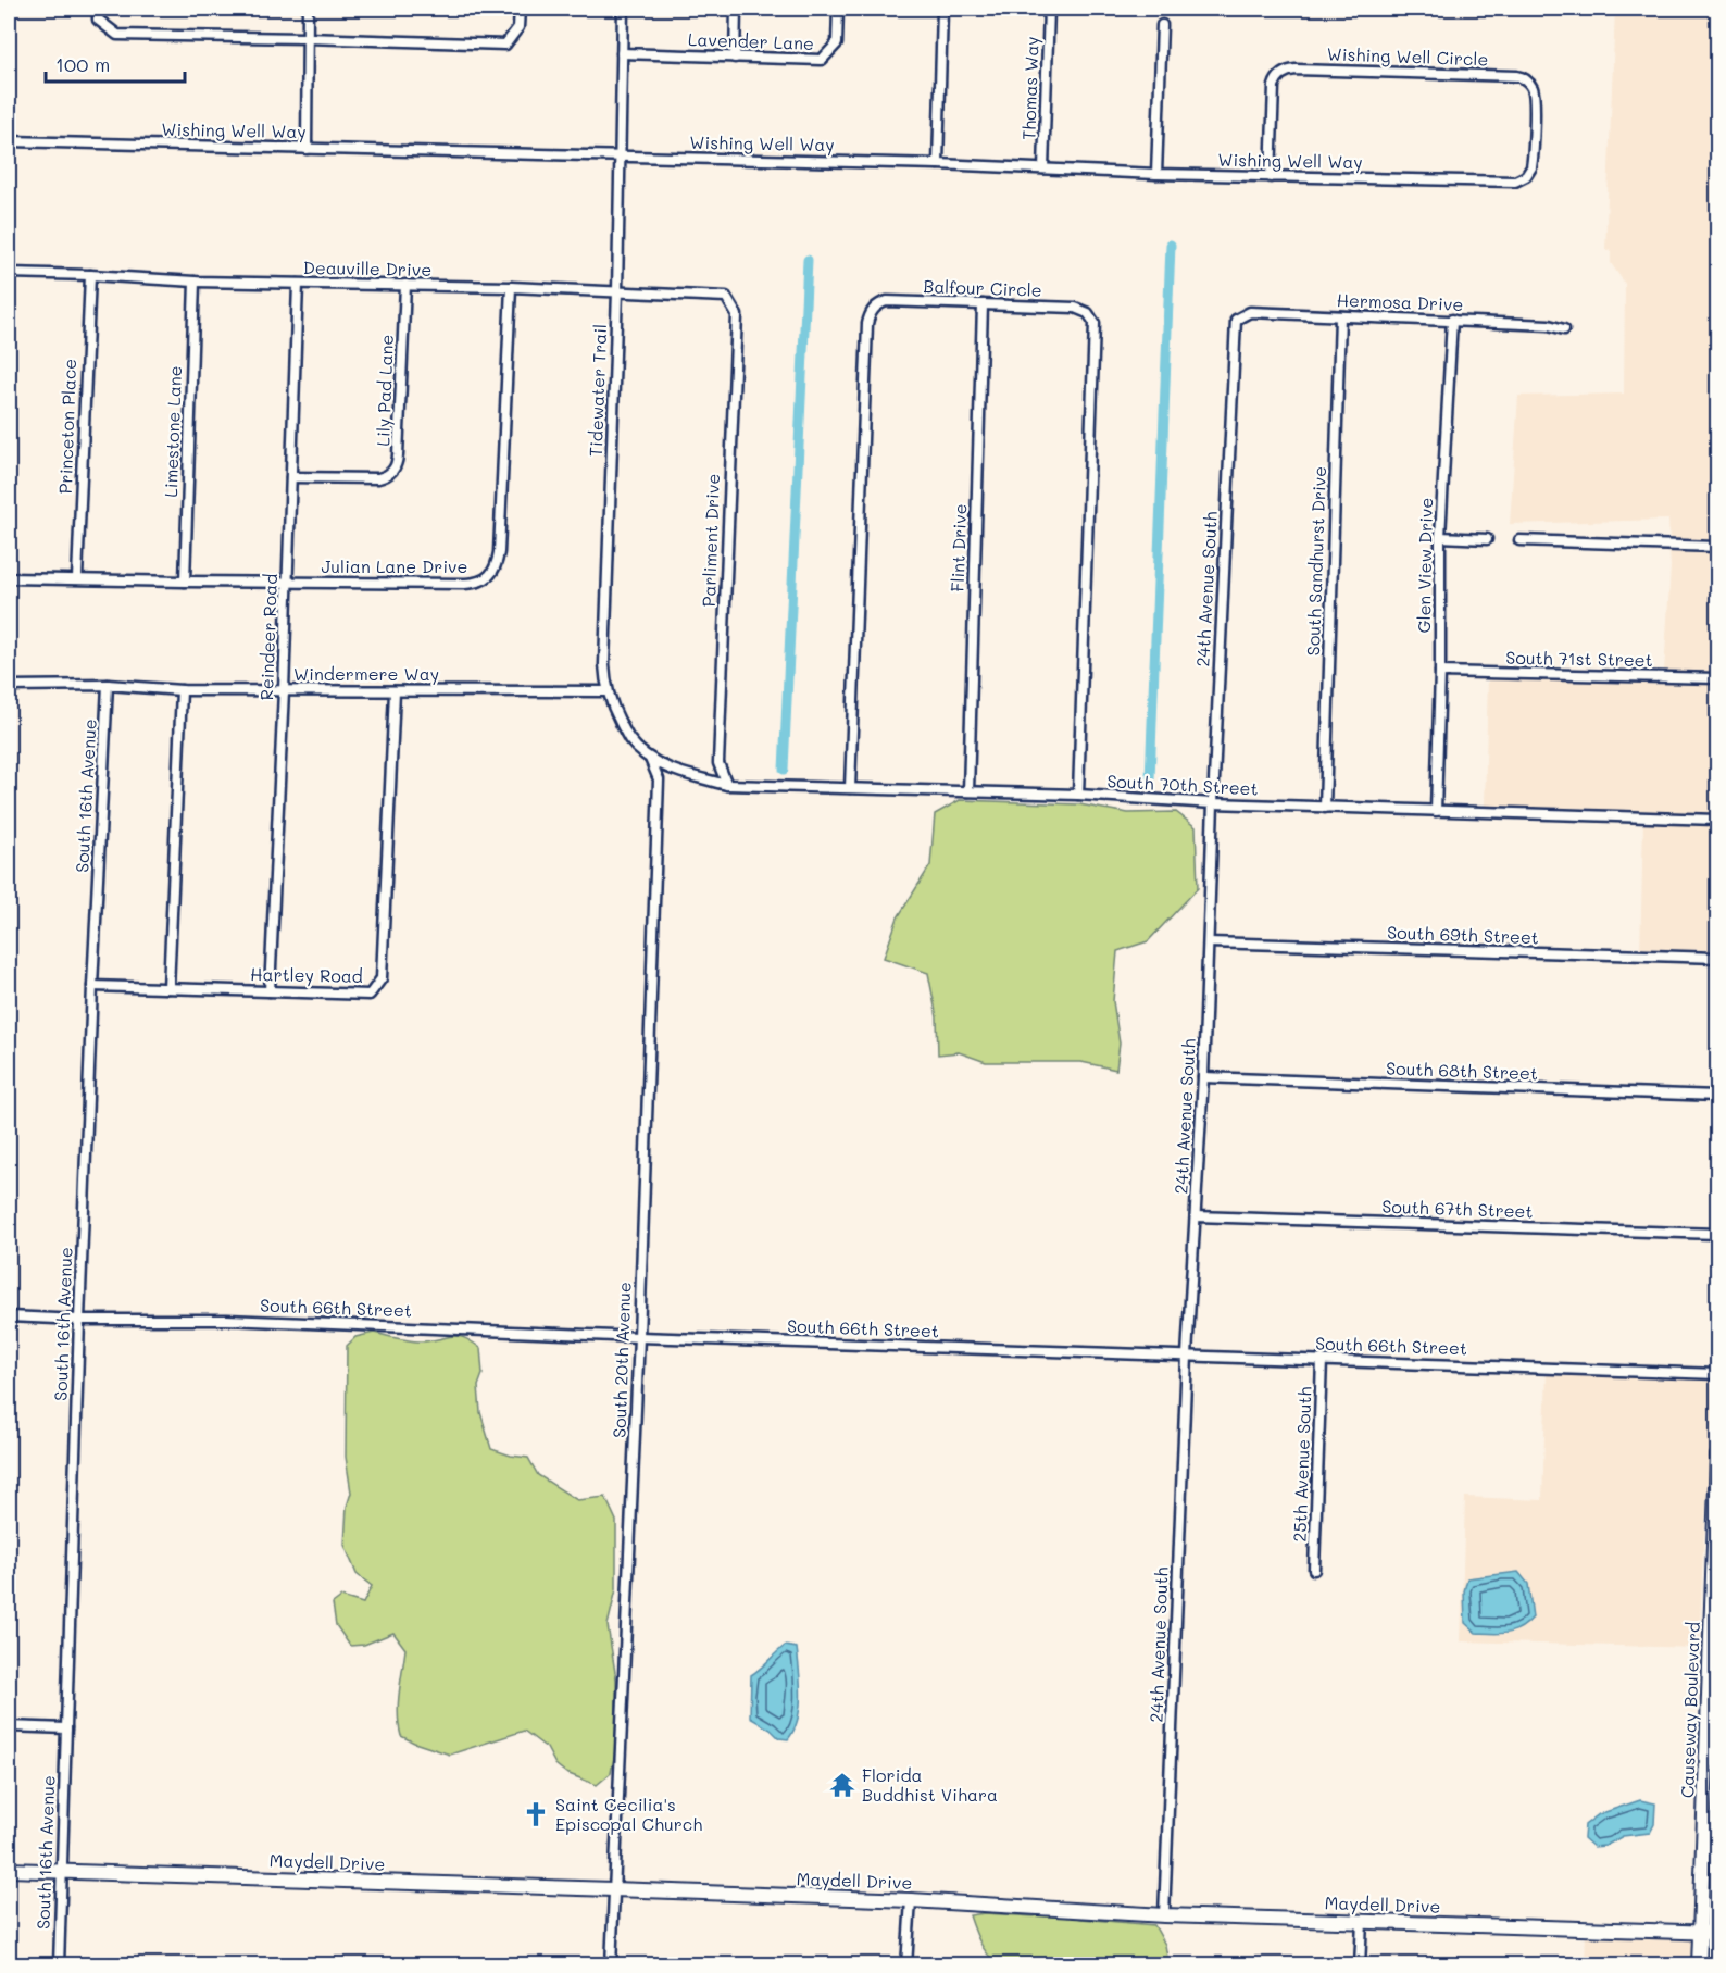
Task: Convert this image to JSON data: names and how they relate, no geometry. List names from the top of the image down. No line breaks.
{"streets":{"street":["Lavender Lane","Wishing Well Circle","Thomas Way","Wishing Well Way","Deauville Drive","Balfour Circle","Hermosa Drive","Lily Pad Lane","Tidewater Trail","Princeton Place","Limestone Lane","Parliment Drive","Flint Drive","South Sandhurst Drive","Glen View Drive","Julian Lane Drive","24th Avenue South","Reindeer Road","South 71st Street","Windermere Way","South 70th Street","South 16th Avenue","South 69th Street","Hartley Road","South 68th Street","South 67th Street","South 66th Street","South 20th Avenue","25th Avenue South","Causeway Boulevard","Maydell Drive"]},"crossings":[["Lavender Lane","Tidewater Trail"],["Wishing Well Circle","Wishing Well Way"],["Thomas Way","Wishing Well Way"],["Wishing Well Way","Tidewater Trail"],["Deauville Drive","Lily Pad Lane"],["Deauville Drive","Tidewater Trail"],["Deauville Drive","Princeton Place"],["Deauville Drive","Limestone Lane"],["Deauville Drive","Parliment Drive"],["Deauville Drive","Julian Lane Drive"],["Deauville Drive","Reindeer Road"],["Balfour Circle","Flint Drive"],["Balfour Circle","South 70th Street"],["Hermosa Drive","South Sandhurst Drive"],["Hermosa Drive","Glen View Drive"],["Hermosa Drive","24th Avenue South"],["Lily Pad Lane","Reindeer Road"],["Tidewater Trail","Windermere Way"],["Tidewater Trail","South 70th Street"],["Tidewater Trail","South 20th Avenue"],["Princeton Place","Julian Lane Drive"],["Limestone Lane","Julian Lane Drive"],["Parliment Drive","South 70th Street"],["Flint Drive","South 70th Street"],["South Sandhurst Drive","South 70th Street"],["Glen View Drive","South 71st Street"],["Glen View Drive","South 70th Street"],["Julian Lane Drive","Reindeer Road"],["24th Avenue South","South 70th Street"],["24th Avenue South","South 69th Street"],["24th Avenue South","South 68th Street"],["24th Avenue South","South 67th Street"],["24th Avenue South","South 66th Street"],["24th Avenue South","Maydell Drive"],["Reindeer Road","Windermere Way"],["Reindeer Road","Hartley Road"],["Windermere Way","South 16th Avenue"],["Windermere Way","Hartley Road"],["South 70th Street","South 20th Avenue"],["South 16th Avenue","Hartley Road"],["South 16th Avenue","South 66th Street"],["South 16th Avenue","Maydell Drive"],["South 66th Street","South 20th Avenue"],["South 66th Street","25th Avenue South"],["South 20th Avenue","Maydell Drive"],["Causeway Boulevard","Maydell Drive"]],"places":{"temple":["Florida Buddhist Vihara"],"church":["Saint Cecilia's Episcopal Church"]},"scale_bar":"100 m"}
